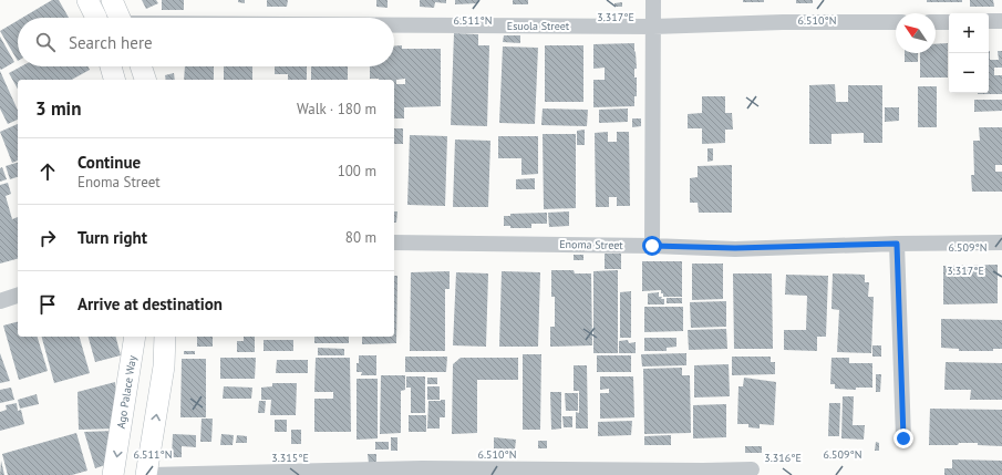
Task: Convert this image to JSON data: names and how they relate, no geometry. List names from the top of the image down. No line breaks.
{"streets":{"main road":["Ago Palace Way"],"street":["Esuola Street","Enoma Street"]},"north":"top left","page":{"map_buttons":["+","−"],"search":"Search here","heading":["3 min","Walk · 180 m"],"list":[["Continue","Enoma Street","100 m"],["Turn right","80 m"],"Arrive at destination"]},"coordinates":["3.317°E","6.511°N","6.510°N","6.509°N","3.315°E","3.316°E"]}
